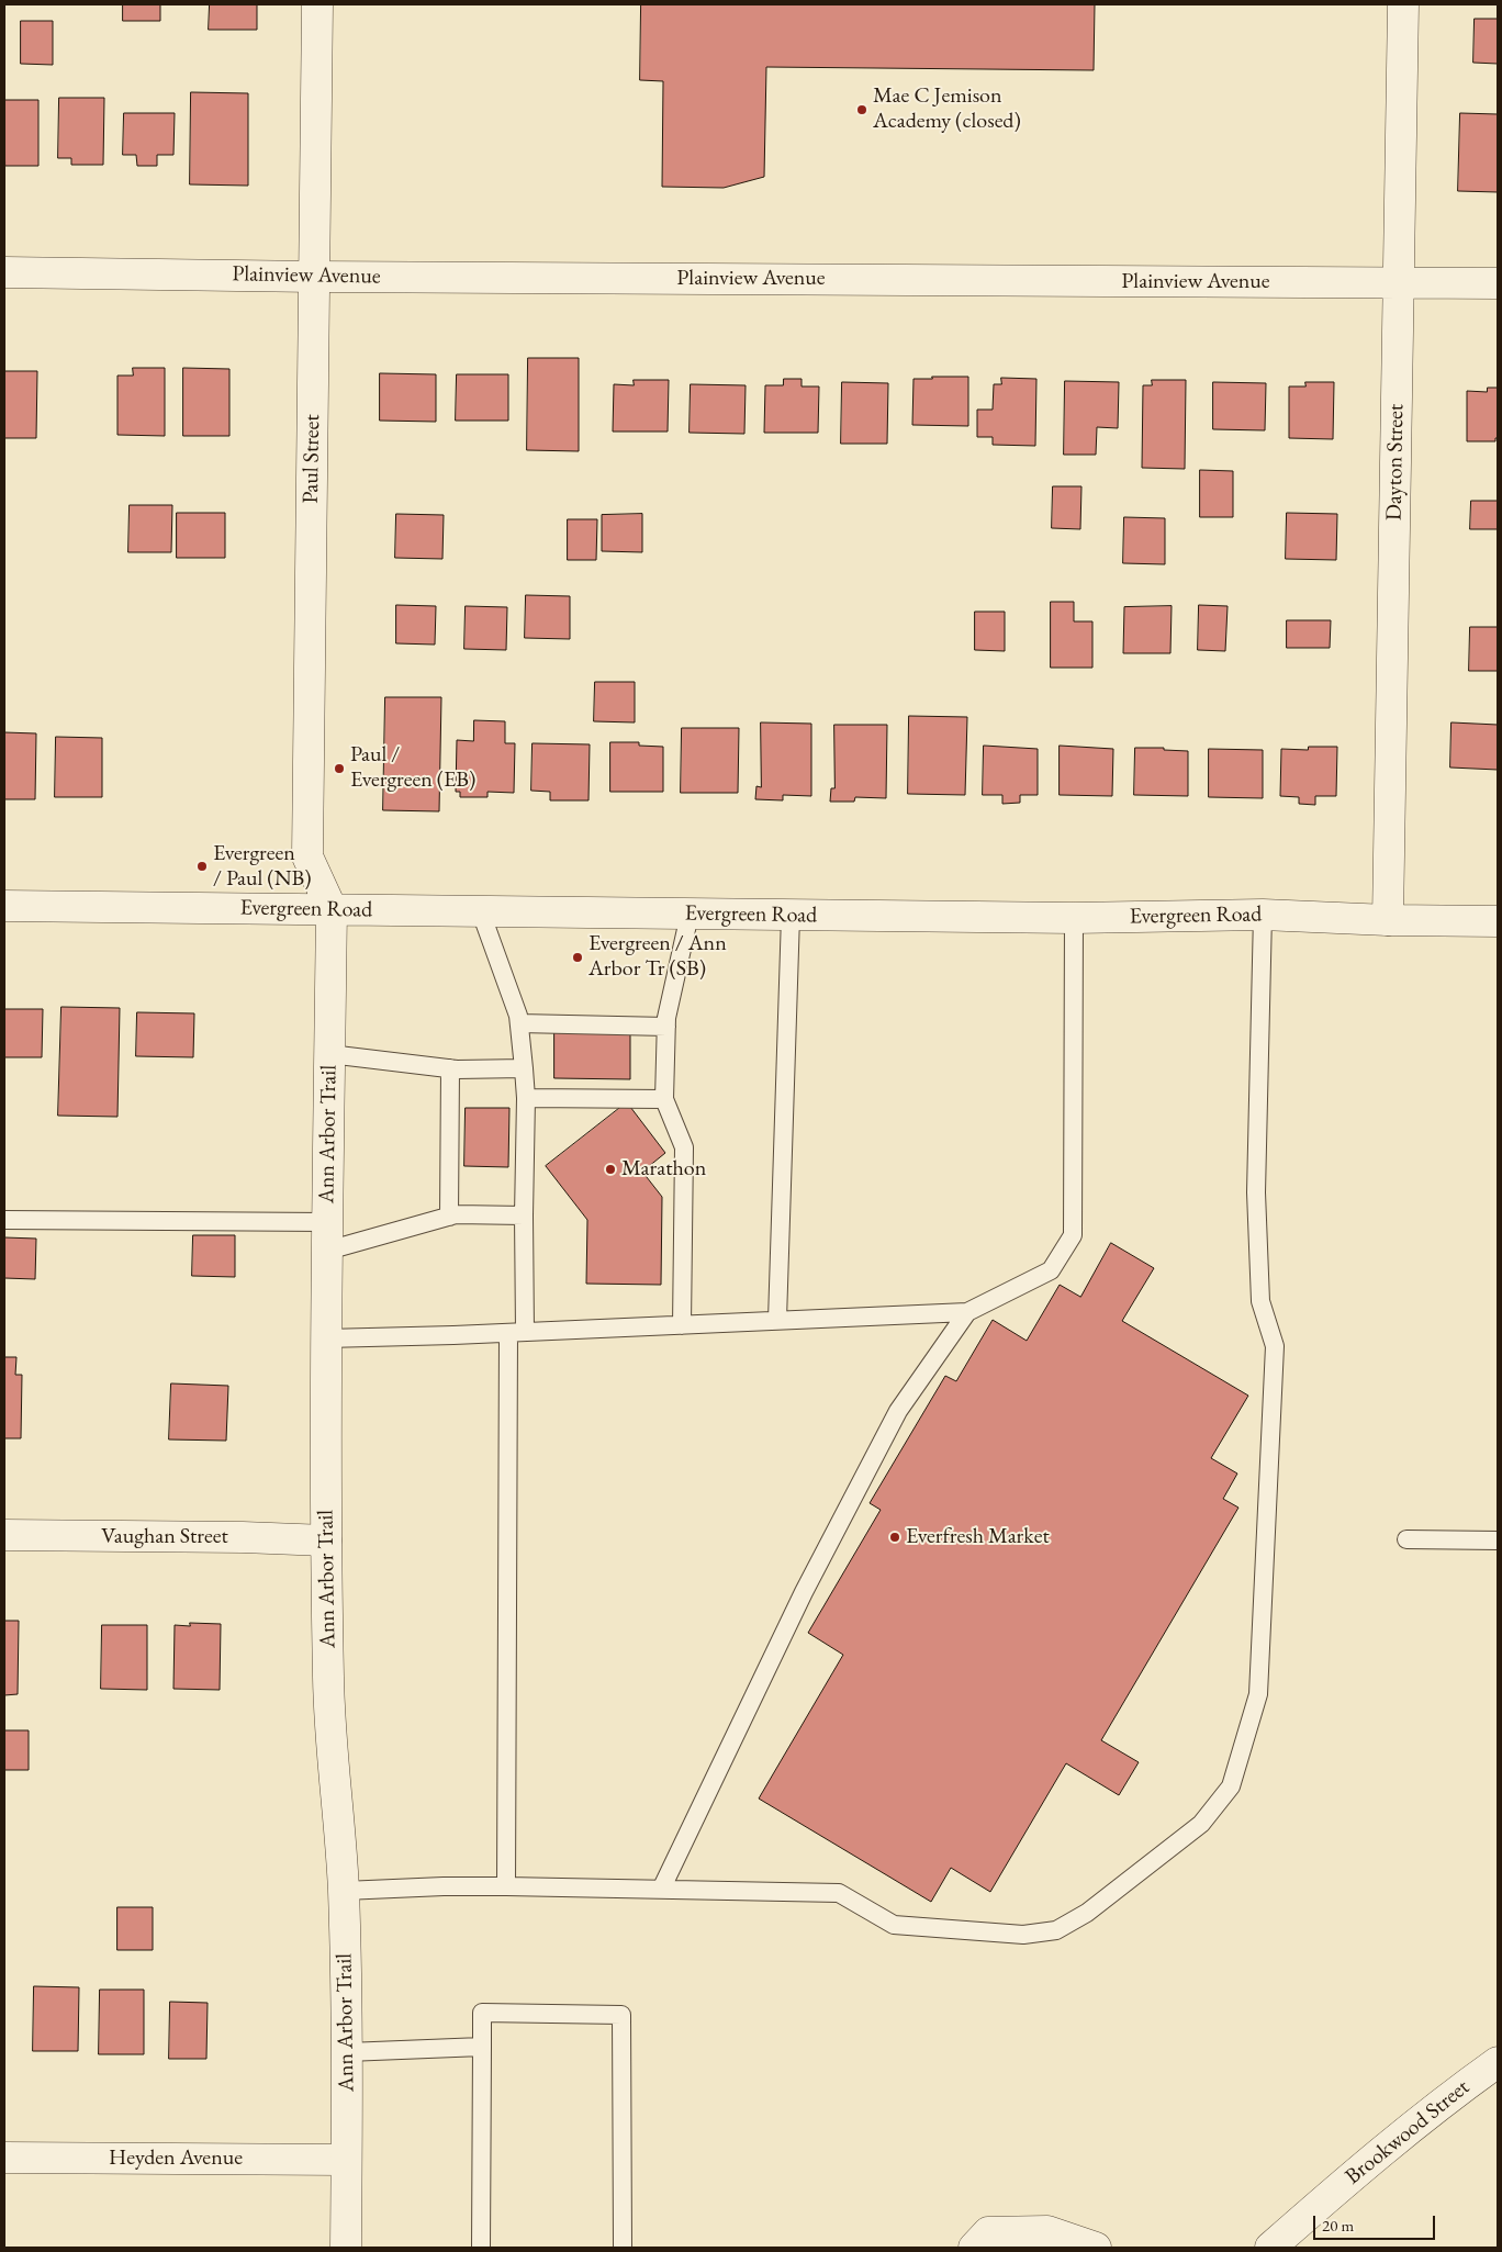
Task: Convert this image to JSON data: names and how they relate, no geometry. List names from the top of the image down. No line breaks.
{"streets":{"street":["Plainview Avenue","Paul Street","Dayton Street","Evergreen Road","Ann Arbor Trail","Vaughan Street","Brookwood Street","Heyden Avenue"]},"crossings":[["Plainview Avenue","Paul Street"],["Plainview Avenue","Dayton Street"],["Paul Street","Evergreen Road"],["Paul Street","Ann Arbor Trail"],["Dayton Street","Evergreen Road"],["Evergreen Road","Ann Arbor Trail"],["Ann Arbor Trail","Vaughan Street"],["Ann Arbor Trail","Heyden Avenue"]],"places":["Mae C Jemison Academy (closed)","Paul / Evergreen (EB)","Evergreen / Paul (NB)","Evergreen / Ann Arbor Tr (SB)","Marathon","Everfresh Market"],"scale_bar":"20 m"}
